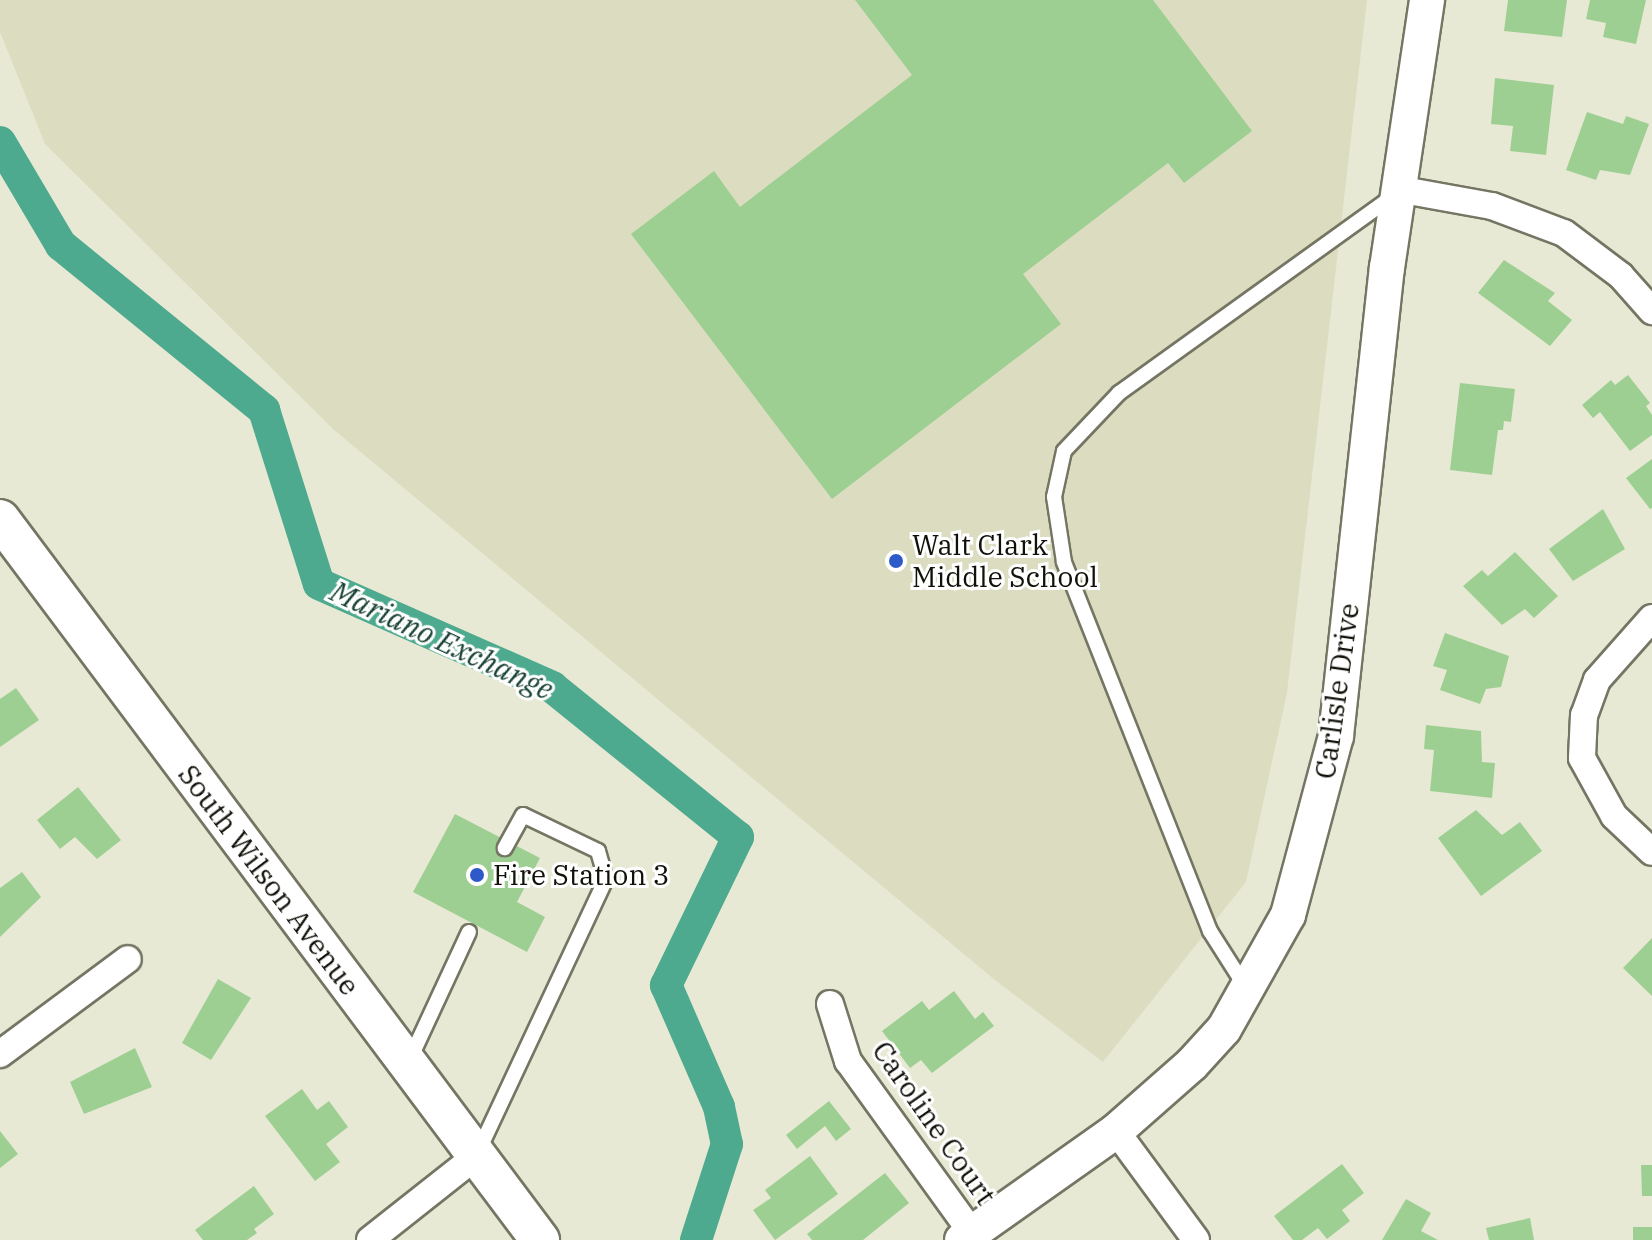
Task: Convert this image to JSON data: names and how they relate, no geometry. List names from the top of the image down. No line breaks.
{"streets":{"main road":["South Wilson Avenue"],"street":["Carlisle Drive","Caroline Court"]},"crossings":[["Carlisle Drive","Caroline Court"]],"water":["Mariano Exchange"],"places":["Walt Clark Middle School","Fire Station 3"]}
